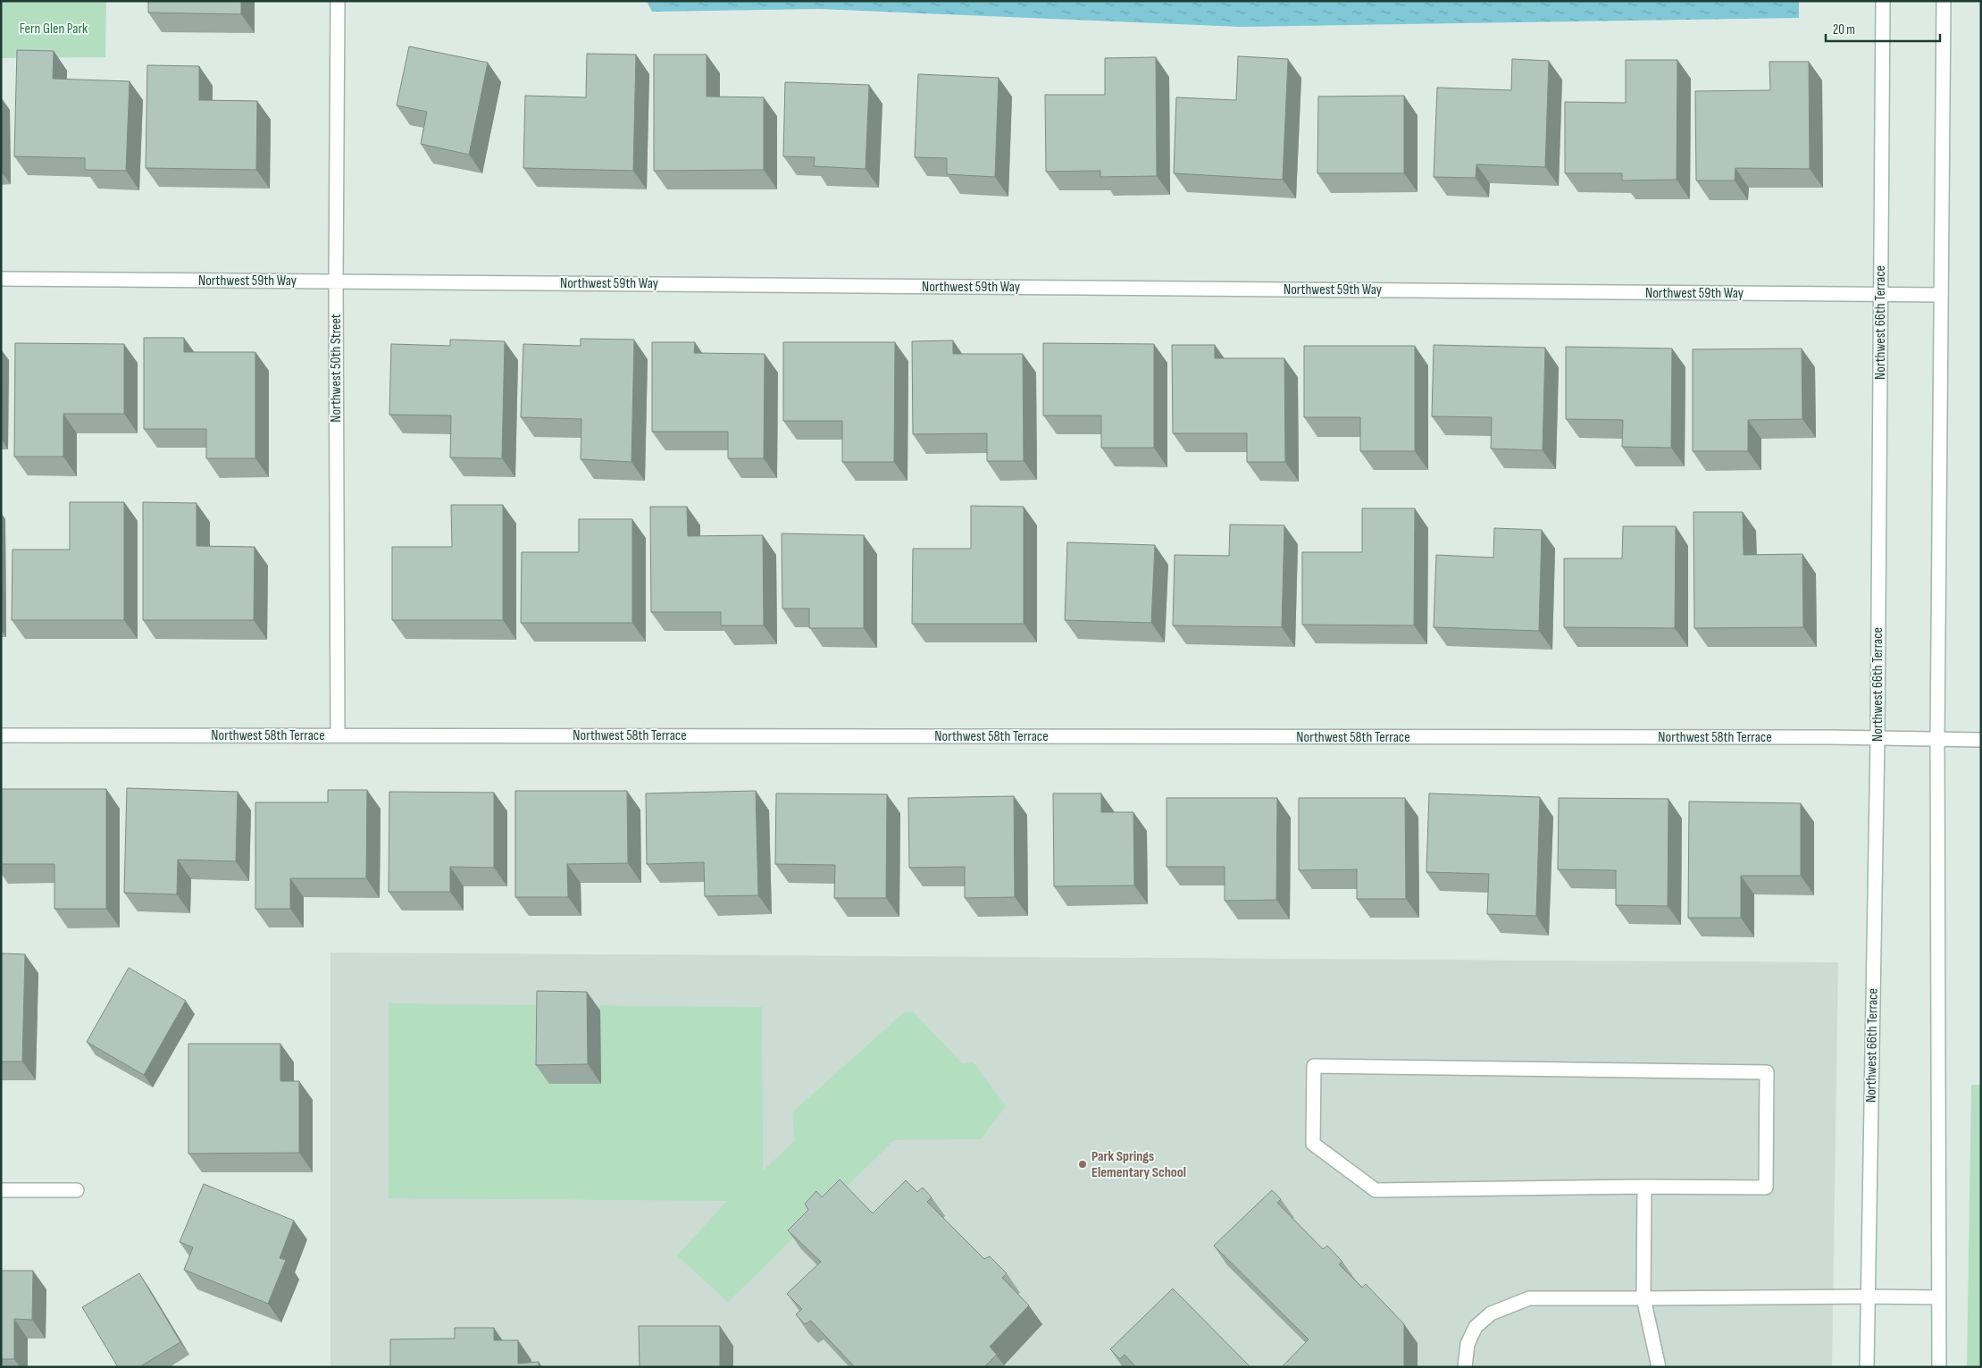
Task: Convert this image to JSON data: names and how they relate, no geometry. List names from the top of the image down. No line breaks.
{"streets":{"street":["Northwest 59th Way","Northwest 66th Terrace","Northwest 50th Street","Northwest 58th Terrace"]},"crossings":[["Northwest 59th Way","Northwest 66th Terrace"],["Northwest 59th Way","Northwest 50th Street"],["Northwest 66th Terrace","Northwest 58th Terrace"],["Northwest 50th Street","Northwest 58th Terrace"]],"parks":["Fern Glen Park"],"places":["Park Springs Elementary School"],"scale_bar":"20 m"}
